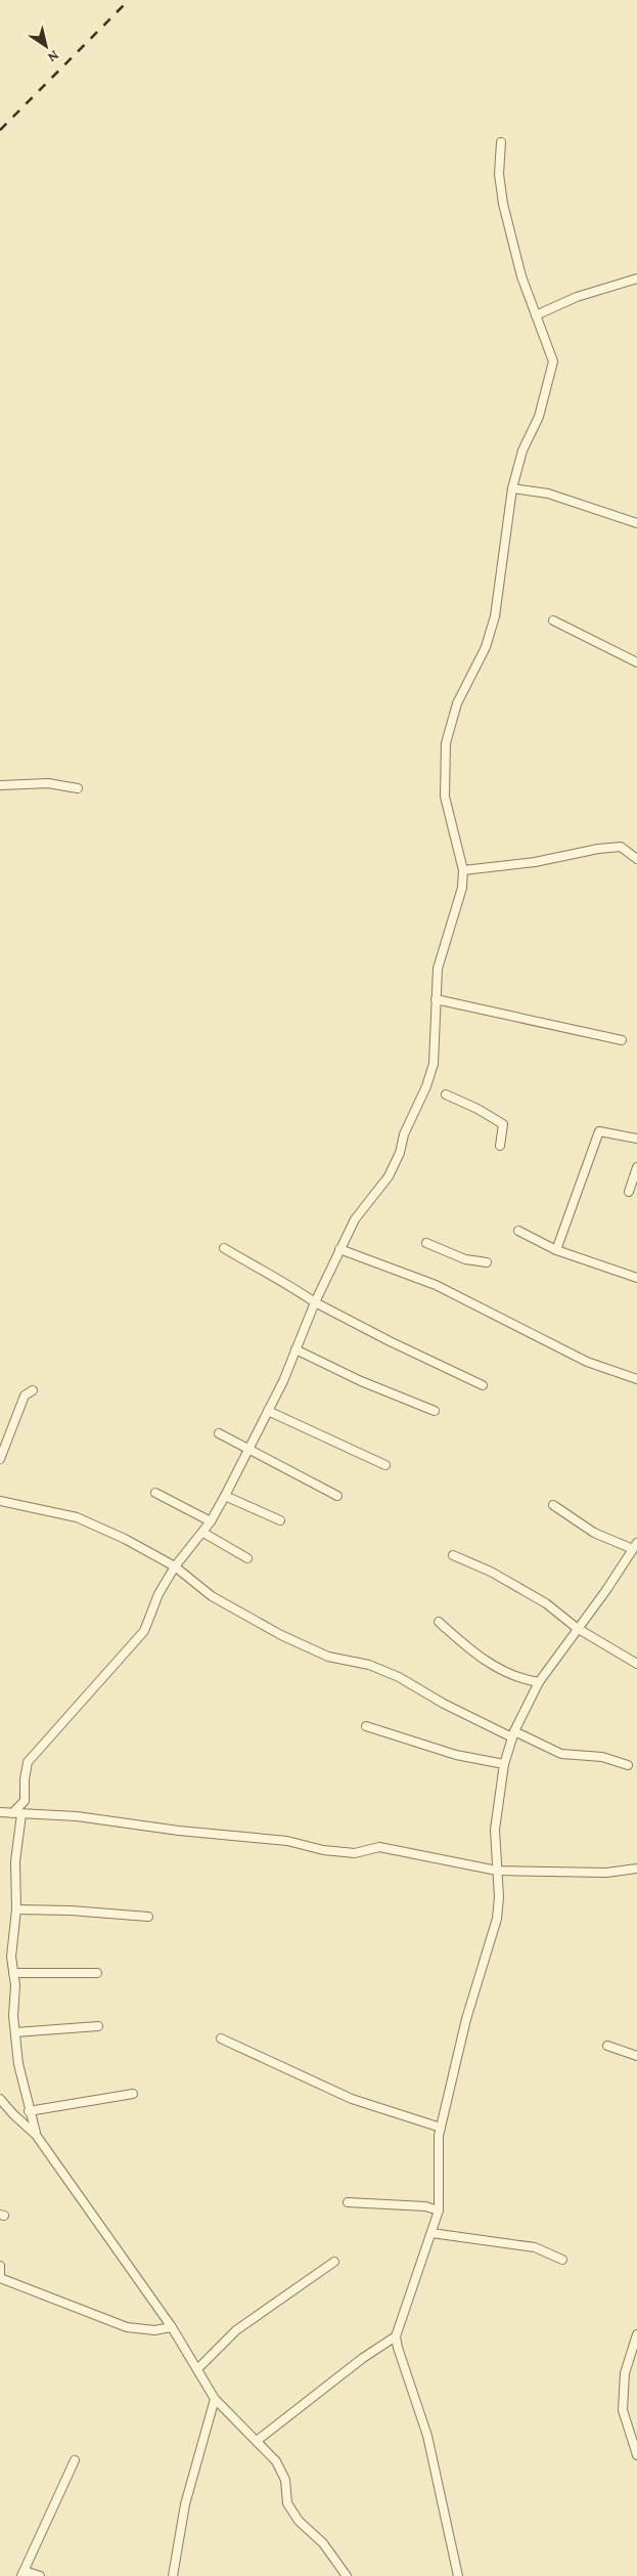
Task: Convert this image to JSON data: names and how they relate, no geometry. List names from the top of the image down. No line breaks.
{"north":"bottom right"}
